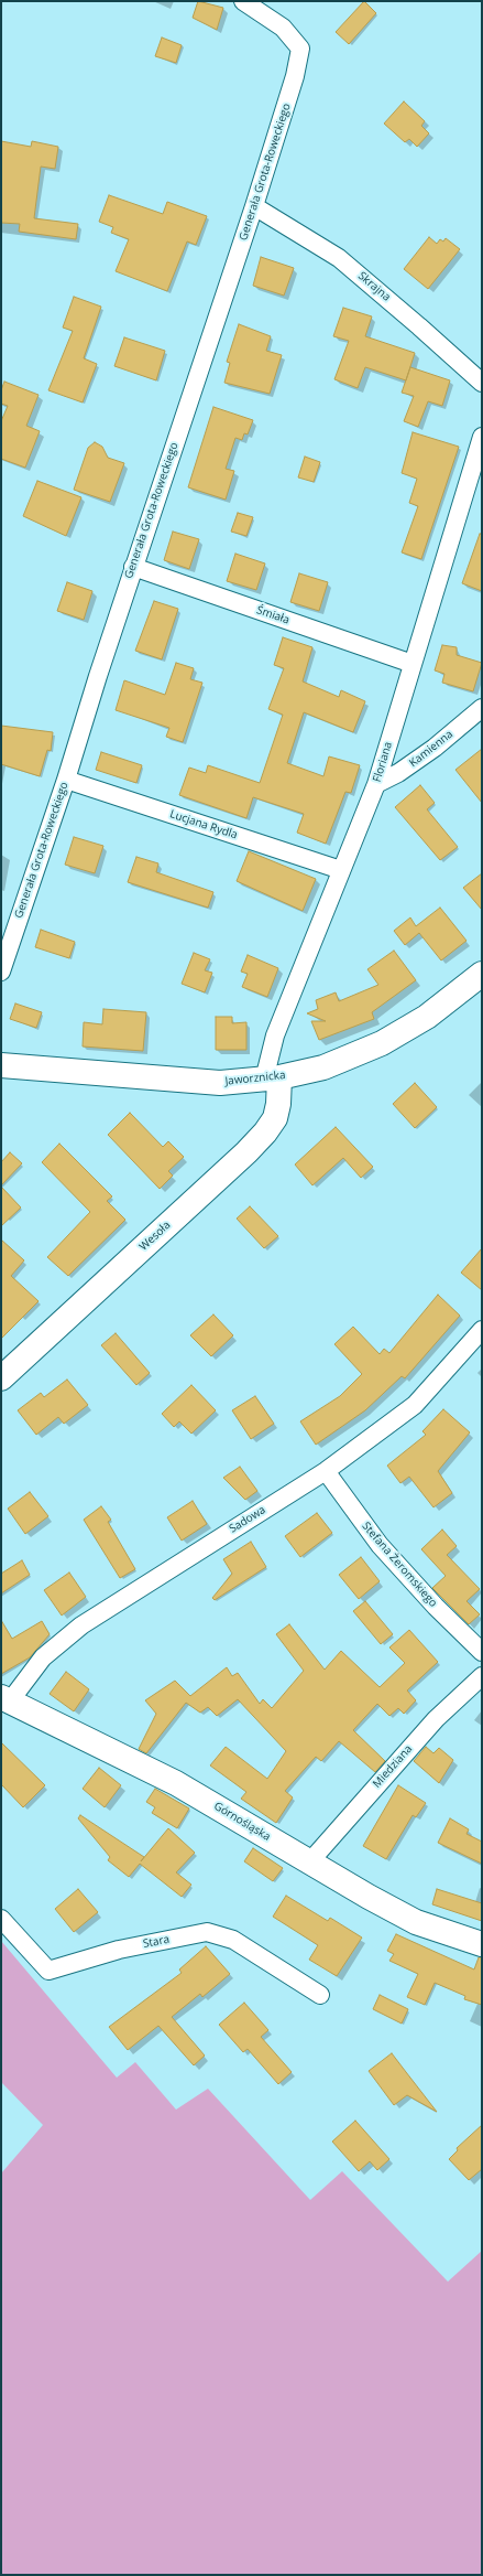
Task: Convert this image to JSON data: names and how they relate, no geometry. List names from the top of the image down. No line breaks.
{"streets":{"street":["Generała Grota-Roweckiego","Skrajna","Śmiała","Kamienna","Floriana","Lucjana Rydla","Jaworznicka","Wesoła","Sadowa","Stefana Żeromskiego","Miedziana","Górnośląska","Stara"]},"crossings":[["Generała Grota-Roweckiego","Skrajna"],["Generała Grota-Roweckiego","Śmiała"],["Generała Grota-Roweckiego","Lucjana Rydla"],["Śmiała","Floriana"],["Kamienna","Floriana"],["Floriana","Lucjana Rydla"],["Floriana","Jaworznicka"],["Floriana","Wesoła"],["Jaworznicka","Wesoła"],["Sadowa","Stefana Żeromskiego"],["Sadowa","Górnośląska"],["Miedziana","Górnośląska"]]}
